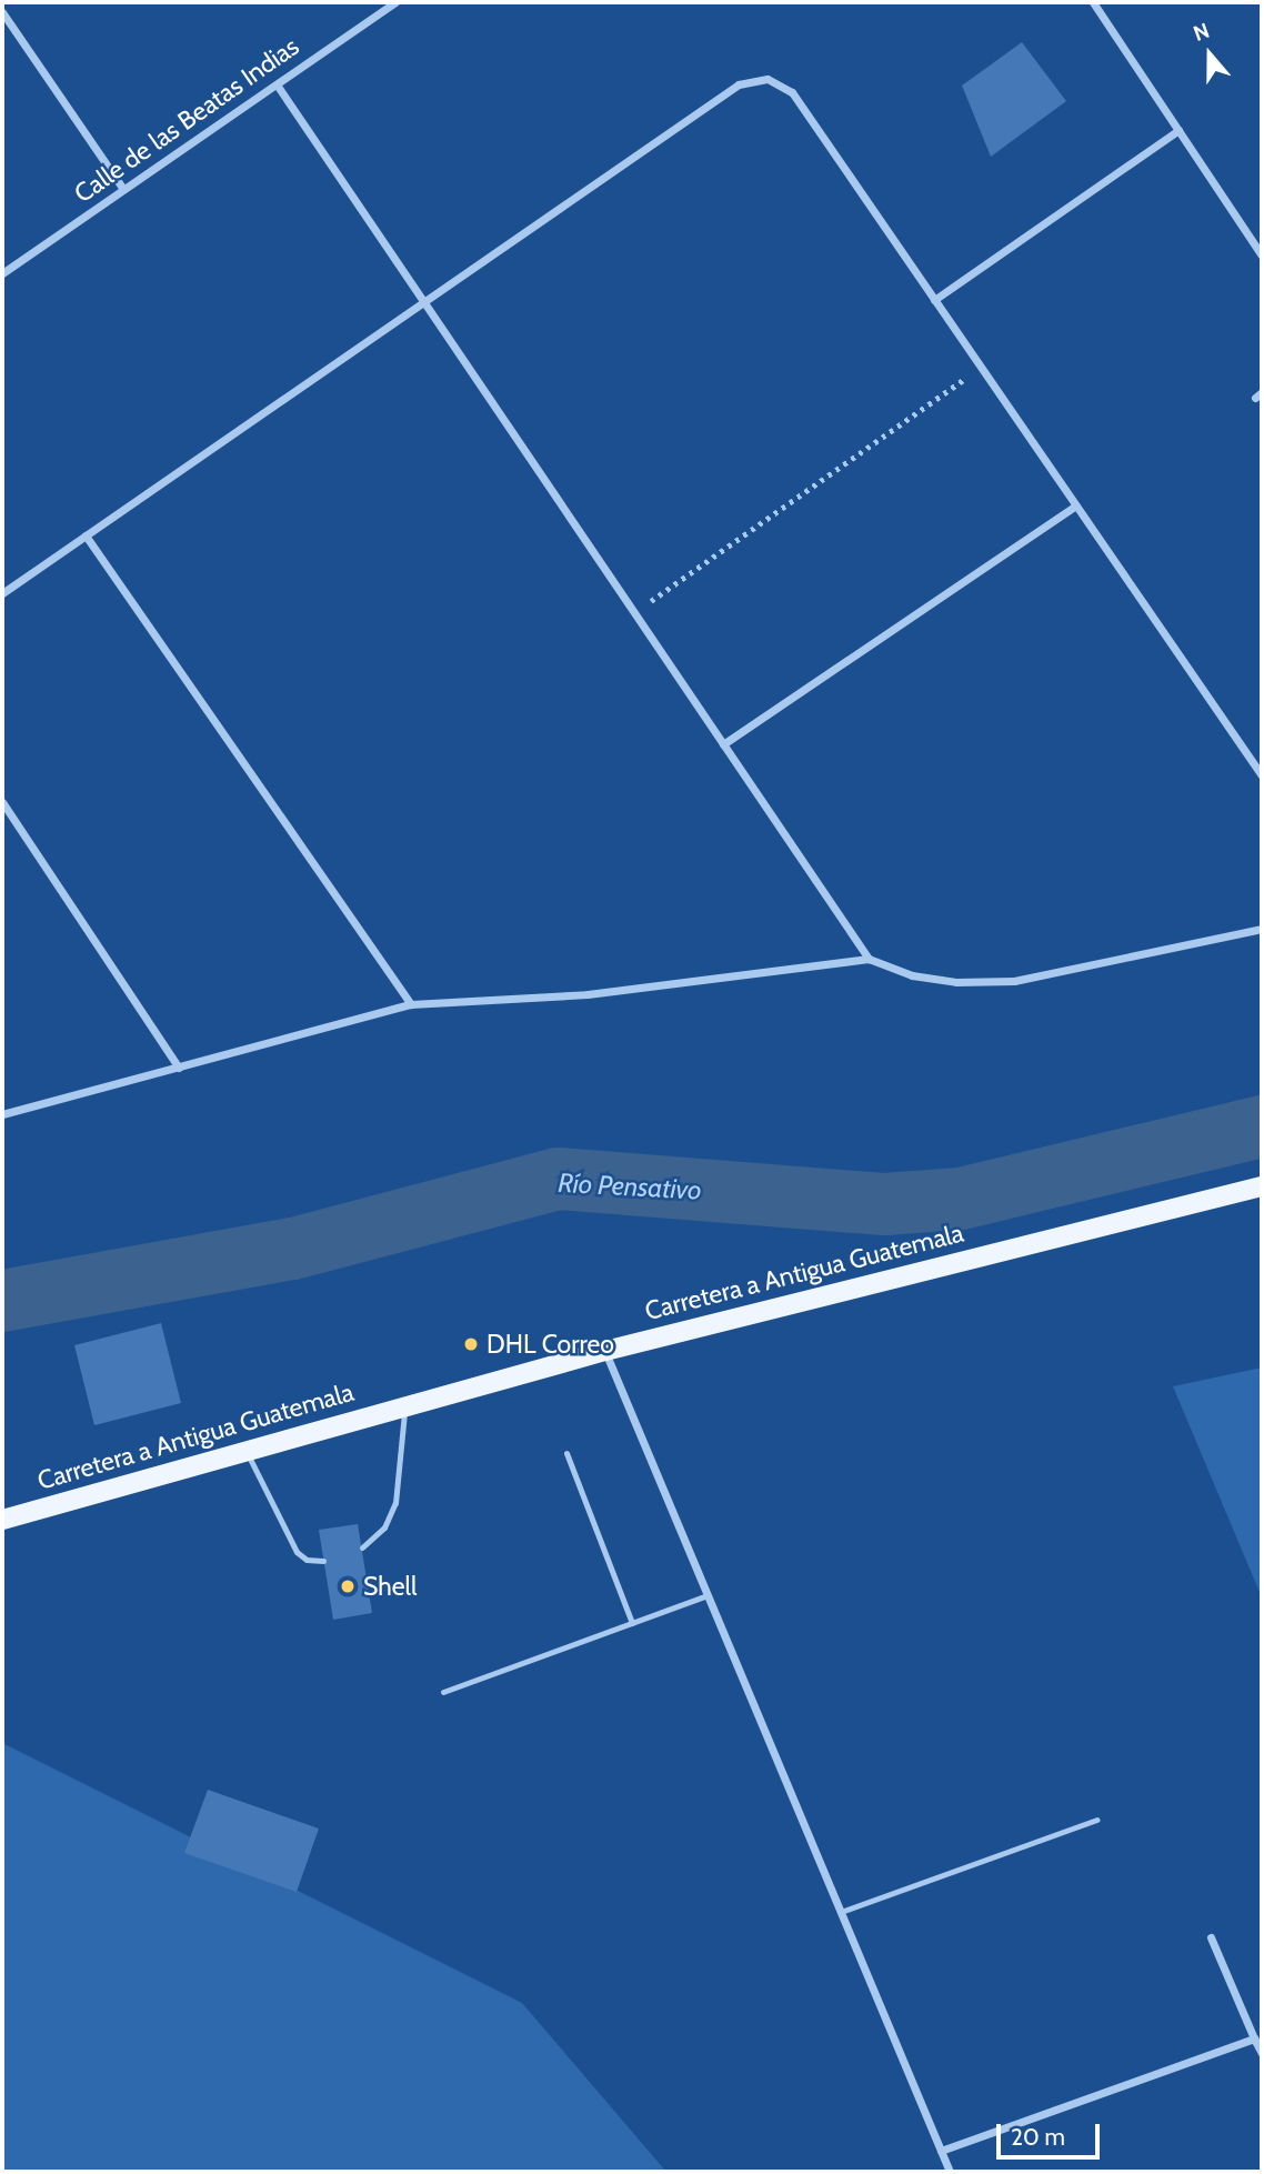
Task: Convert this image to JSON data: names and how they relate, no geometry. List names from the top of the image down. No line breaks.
{"streets":{"main road":["Carretera a Antigua Guatemala"],"street":["Calle de las Beatas Indias"]},"water":["Río Pensativo"],"places":["DHL Correo","Shell"],"scale_bar":"20 m","north":"top"}
